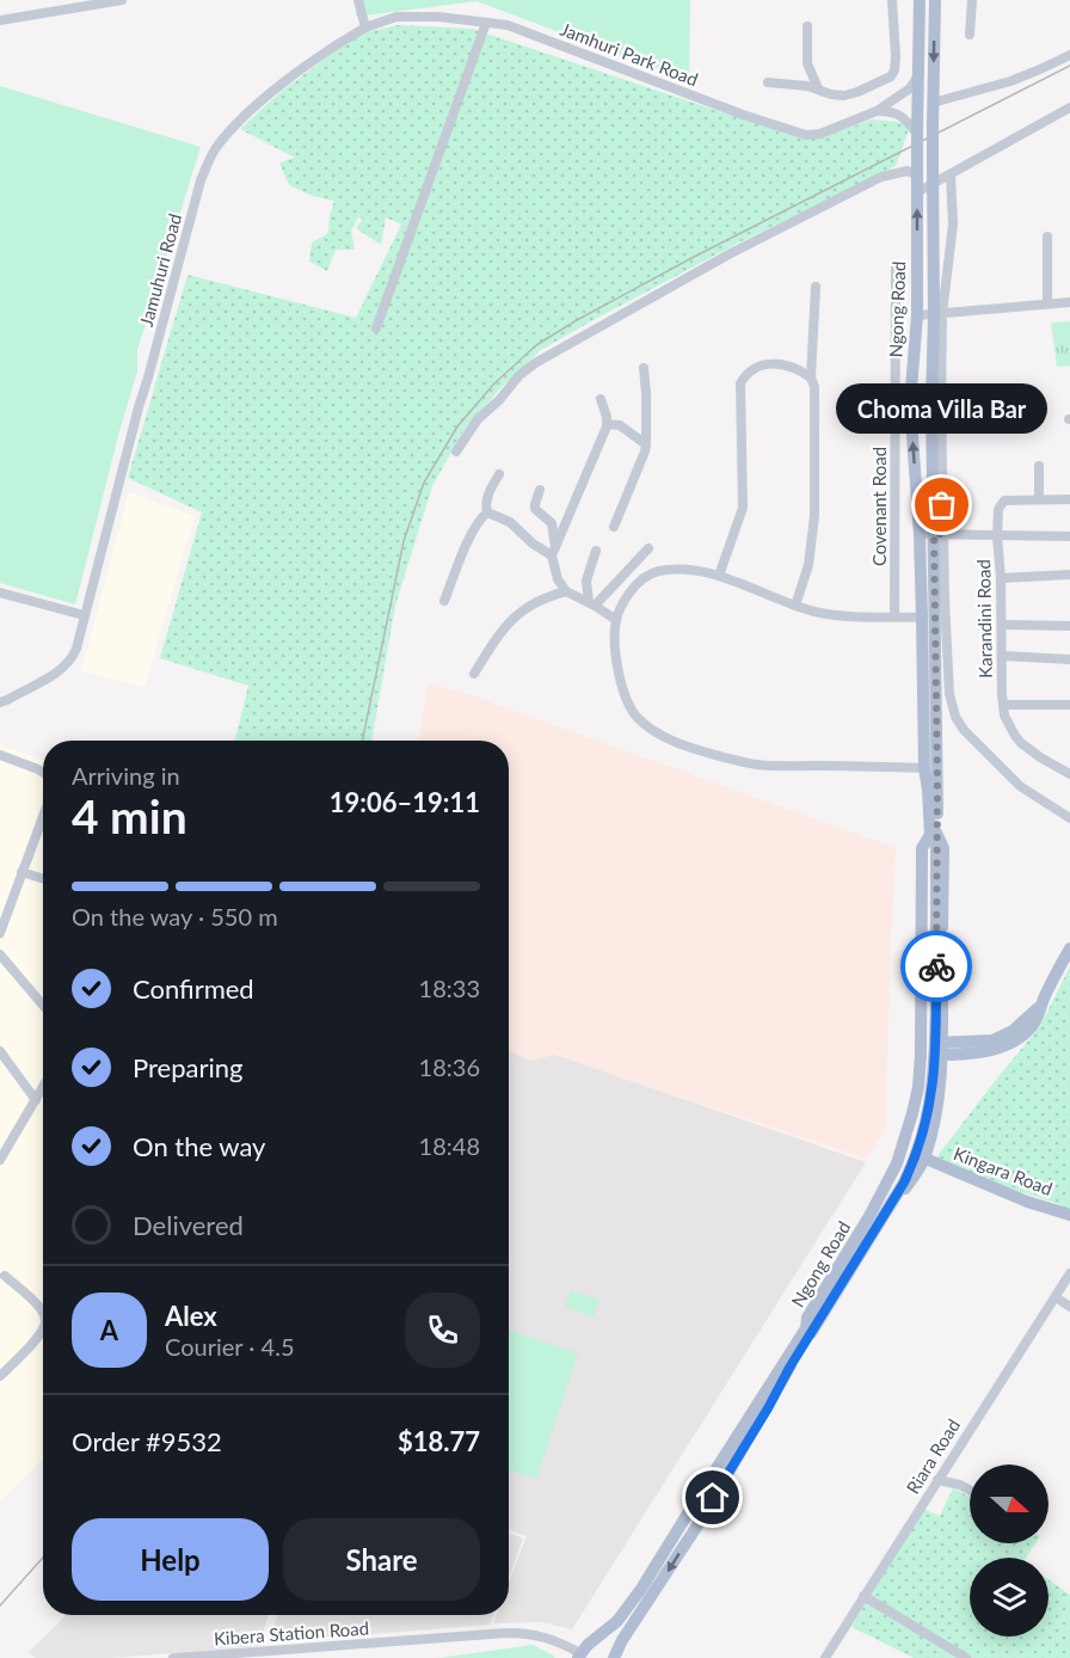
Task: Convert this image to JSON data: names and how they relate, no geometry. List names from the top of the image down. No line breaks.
{"streets":{"main road":["Ngong Road","Kingara Road"],"street":["Jamhuri Park Road","Jamuhuri Road","Covenant Road","Karandini Road","Riara Road","Kibera Station Road"]},"crossings":[["Jamhuri Park Road","Jamuhuri Road"],["Jamhuri Park Road","Ngong Road"],["Ngong Road","Kingara Road"]],"places":["Choma Villa Bar"],"north":"right","page":{"bubble":"Choma Villa Bar","heading":["4 min","Arriving in","19:06–19:11"],"panel":["Alex","Courier · 4.5","Order #9532","$18.77"],"bar":"On the way · 550 m","list":[["Confirmed","18:33"],["Preparing","18:36"],["On the way","18:48"],"Delivered"],"round":"A","buttons":["Help","Share"]}}
